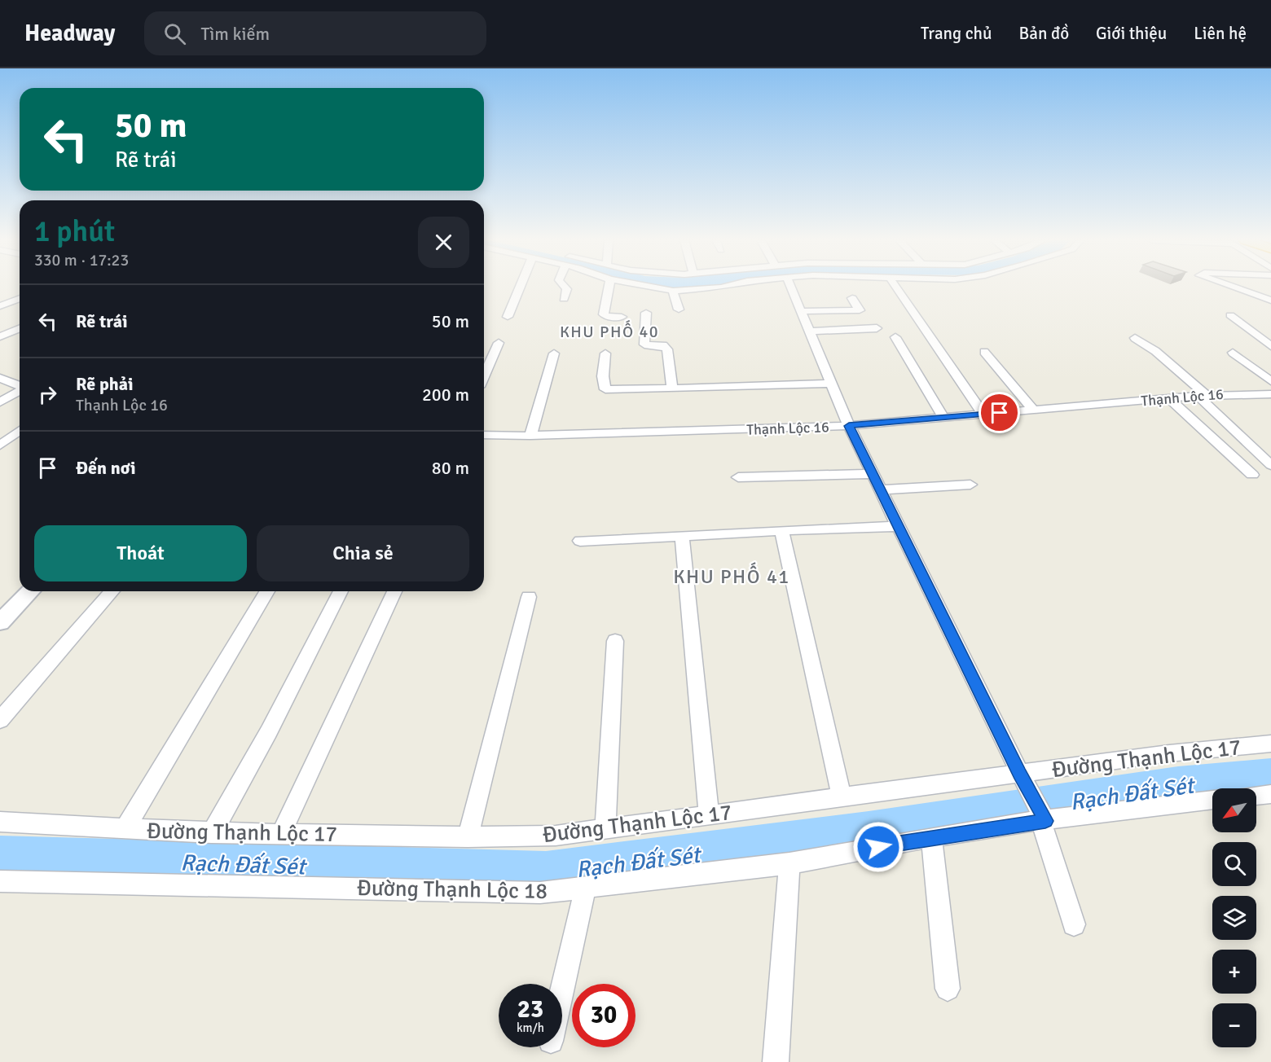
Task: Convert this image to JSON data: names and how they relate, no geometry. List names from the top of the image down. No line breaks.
{"streets":{"street":["Thạnh Lộc 16","Đường Thạnh Lộc 17","Đường Thạnh Lộc 18"]},"districts":["KHU PHỐ 40","KHU PHỐ 41"],"water":["Rạch Đất Sét"],"north":"bottom left","page":{"header":"Headway","search":"Tìm kiếm","nav":["Trang chủ","Bản đồ","Giới thiệu","Liên hệ"],"turn":["50 m","Rẽ trái"],"heading":["1 phút","330 m · 17:23"],"list":[{"name":"Rẽ trái","value":"50 m"},{"name":"Rẽ phải","note":"Thạnh Lộc 16","value":"200 m"},{"name":"Đến nơi","value":"80 m"}],"buttons":["Thoát","Chia sẻ"],"map_buttons":["+","−"],"speed":"23 km/h","limit":"30"}}
